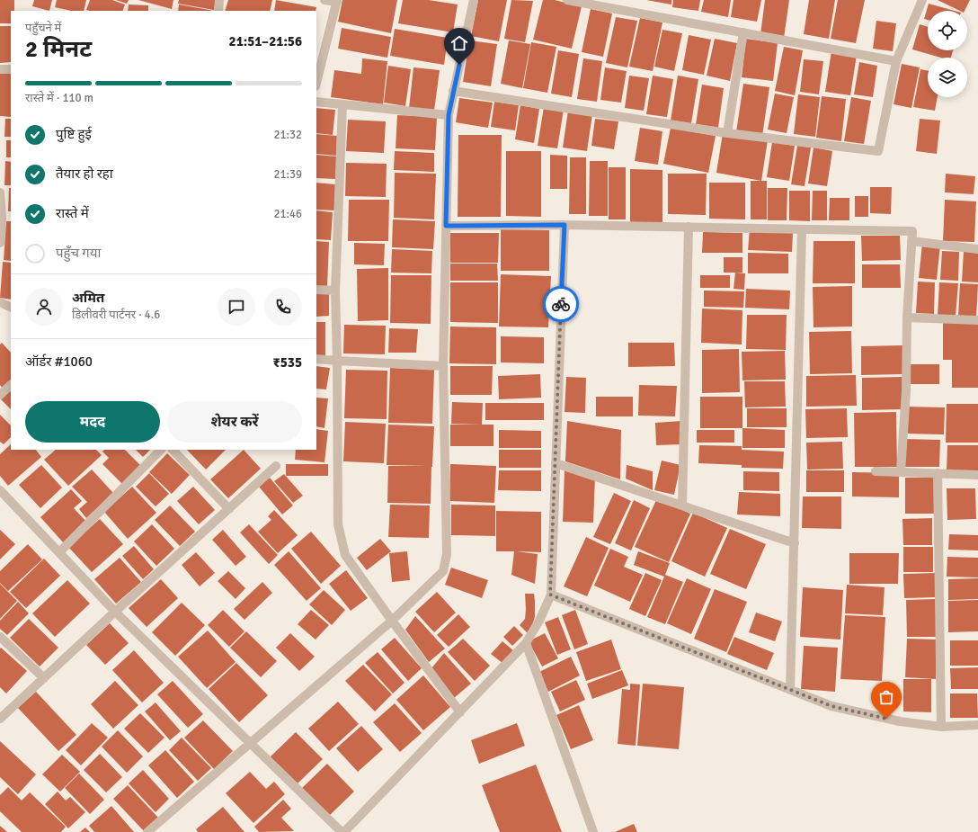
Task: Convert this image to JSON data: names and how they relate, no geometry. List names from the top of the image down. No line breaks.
{"page":{"heading":["2 मिनट","पहुँचने में","21:51–21:56"],"panel":["अमित","डिलीवरी पार्टनर · 4.6","ऑर्डर #1060","₹535"],"bar":"रास्ते में · 110 m","list":[["पुष्टि हुई","21:32"],["तैयार हो रहा","21:39"],["रास्ते में","21:46"],"पहुँच गया"],"buttons":["मदद","शेयर करें"]}}
